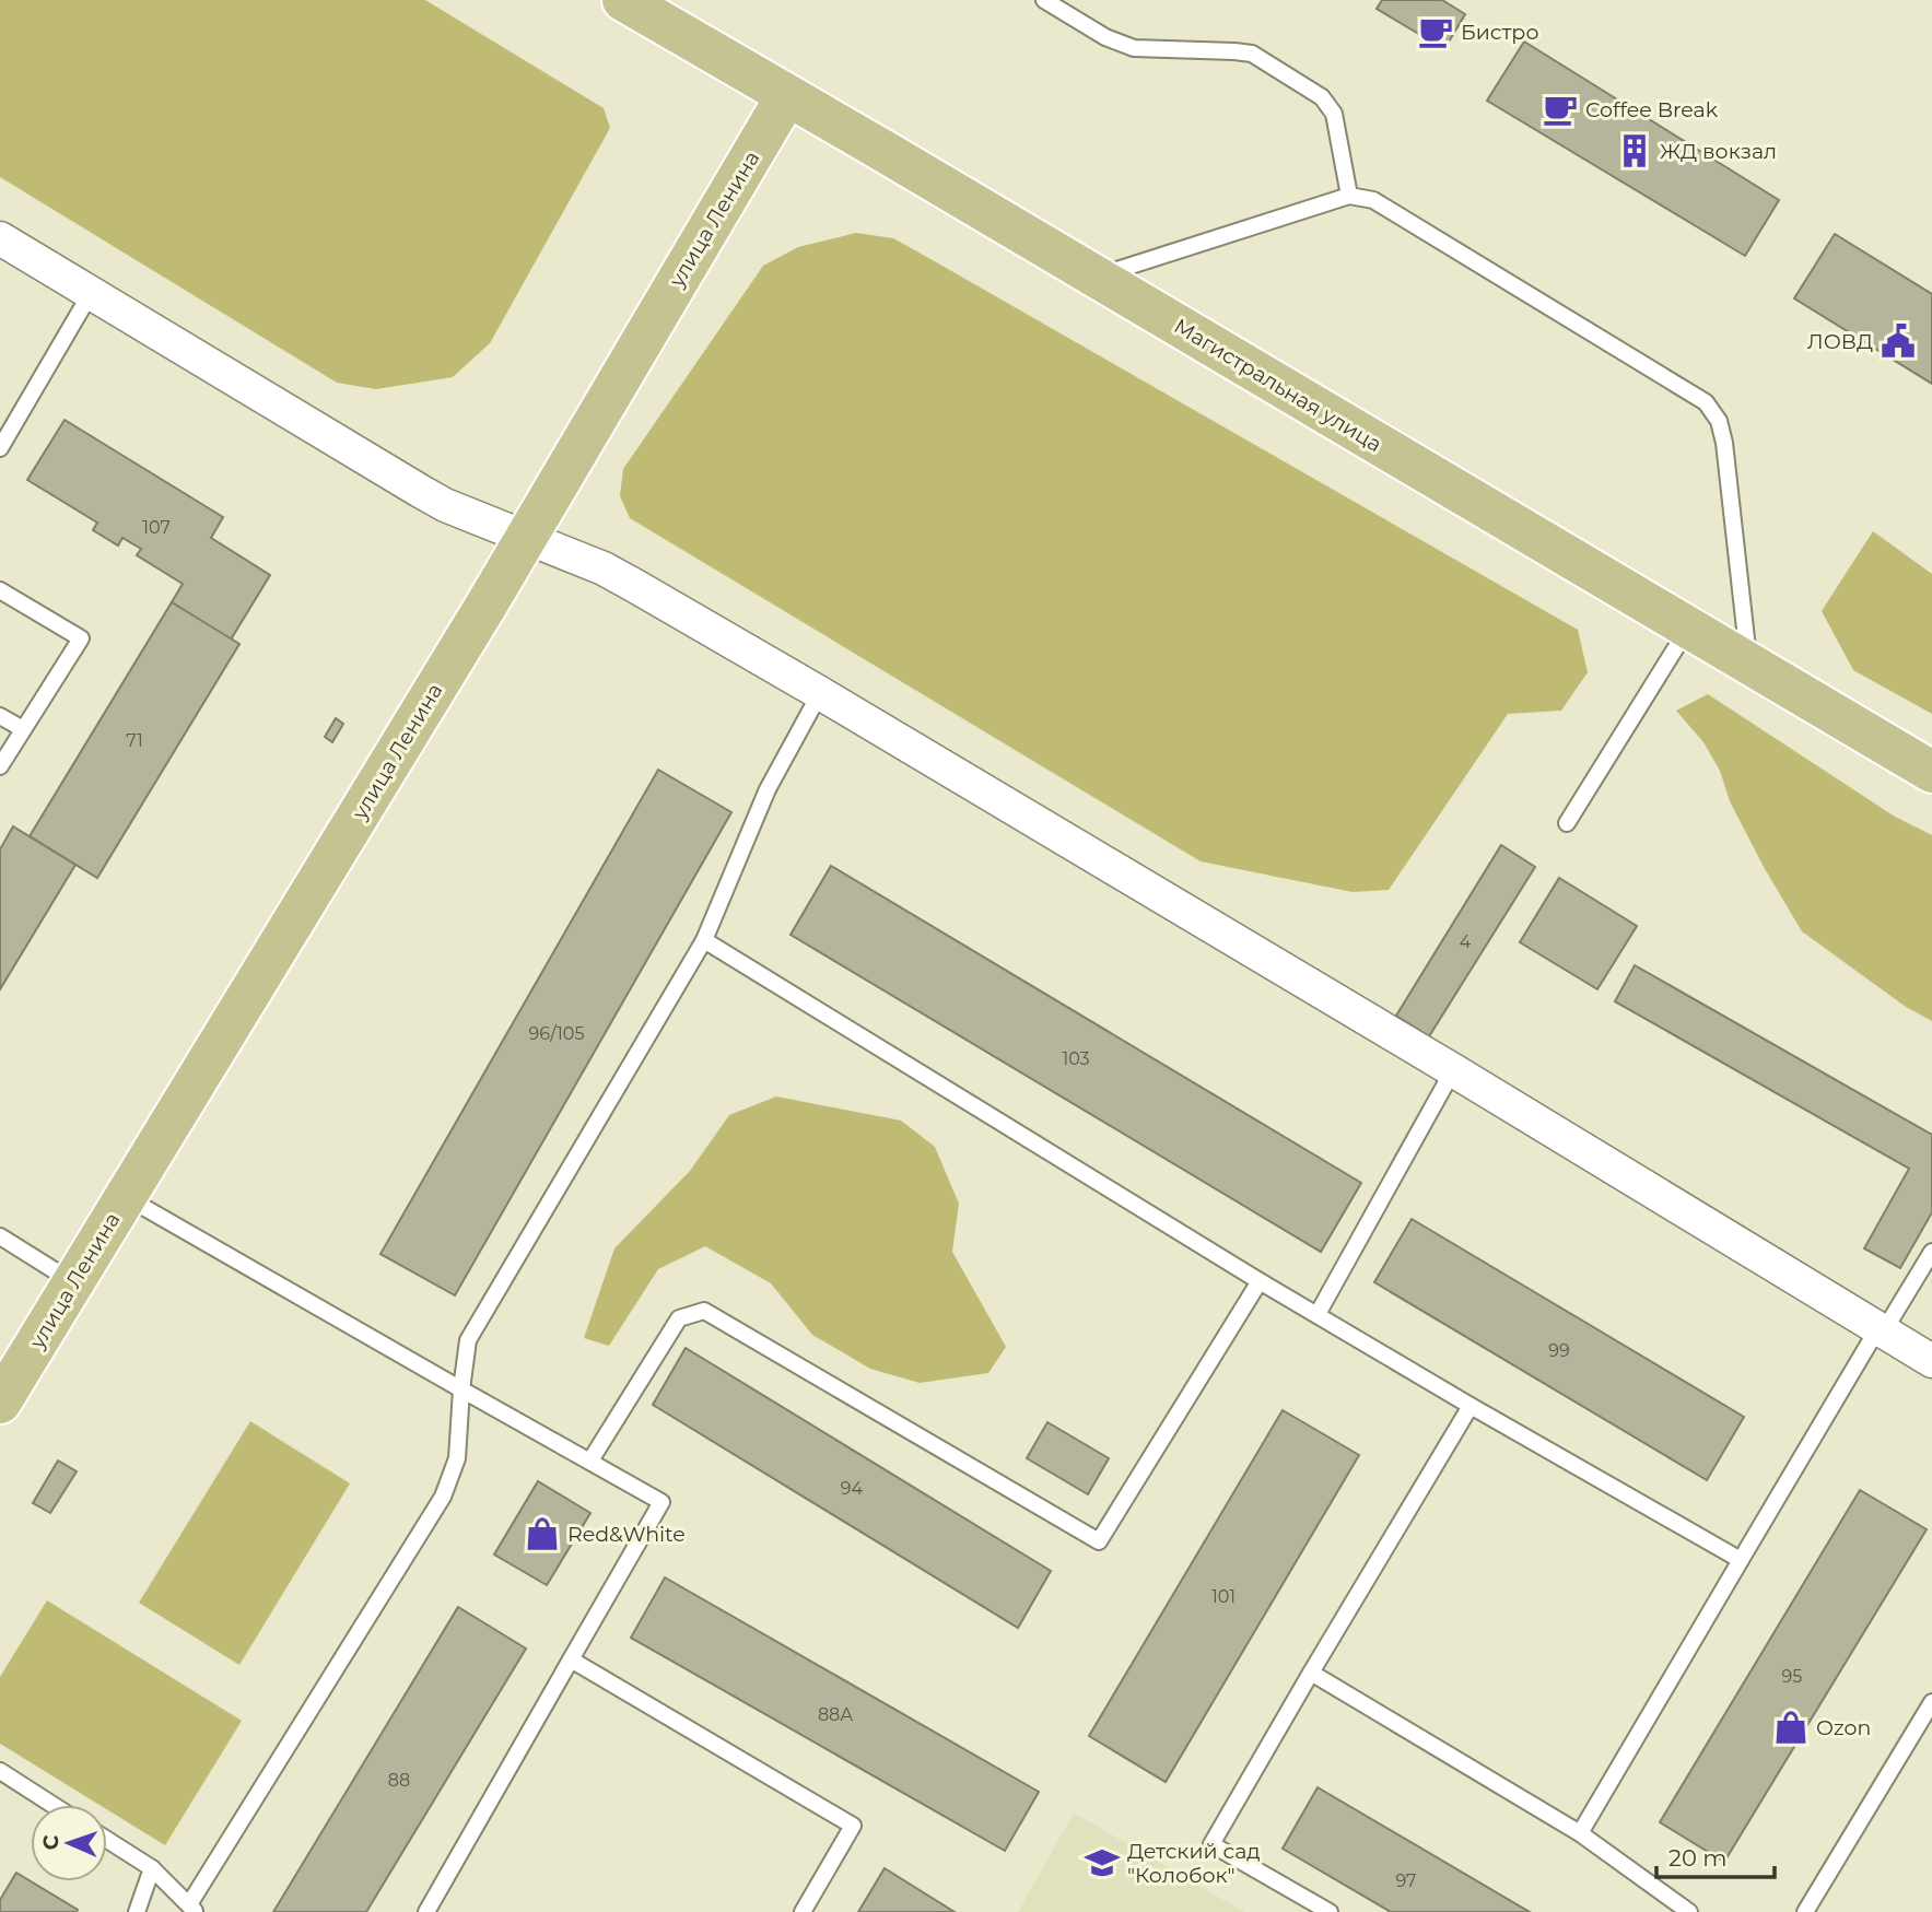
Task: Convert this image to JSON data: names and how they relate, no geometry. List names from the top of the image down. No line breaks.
{"streets":{"main road":["улица Ленина","Магистральная улица"]},"crossings":[["улица Ленина","Магистральная улица"]],"places":{"cafe":["Бистро","Coffee Break"],"building":["ЖД вокзал"],"public building":["ЛОВД"],"shop":["Red&White","Ozon"],"school or university":["Детский сад \"Колобок\""]},"house_numbers":["107","71","4","96/105","103","99","94","101","95","88А","88","97"],"scale_bar":"20 m","north":"left"}
